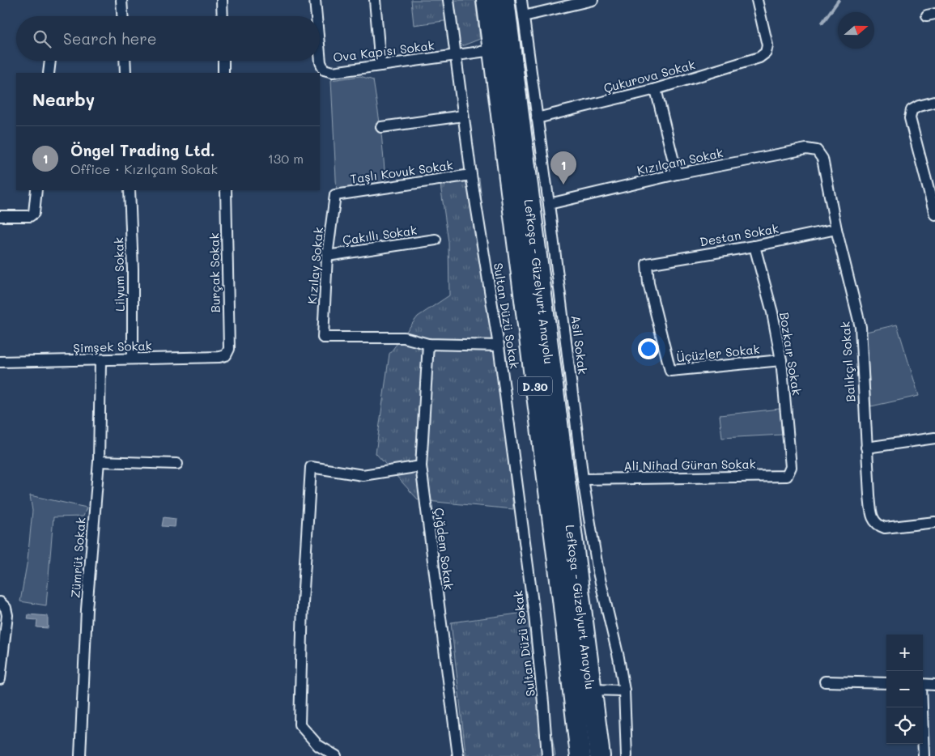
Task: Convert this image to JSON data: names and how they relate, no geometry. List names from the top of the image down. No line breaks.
{"streets":{"highway":["Lefkoşa - Güzelyurt Anayolu","D.30"],"street":["Ova Kapısı Sokak","Çukurova Sokak","Kızılçam Sokak","Taşlı Kovuk Sokak","Çakıllı Sokak","Destan Sokak","Kızılay Sokak","Burçak Sokak","Lilyum Sokak","Sultan Düzü Sokak","Asil Sokak","Şimşek Sokak","Üçüzler Sokak","Bozkaır Sokak","Balıkçıl Sokak","Ali Nihad Güran Sokak","Çığdem Sokak","Zümrüt Sokak"]},"crossings":[["Ova Kapısı Sokak","Lefkoşa - Güzelyurt Anayolu"],["Ova Kapısı Sokak","Sultan Düzü Sokak"],["Çukurova Sokak","Asil Sokak"],["Kızılçam Sokak","Asil Sokak"],["Kızılçam Sokak","Balıkçıl Sokak"],["Taşlı Kovuk Sokak","Kızılay Sokak"],["Taşlı Kovuk Sokak","Sultan Düzü Sokak"],["Çakıllı Sokak","Kızılay Sokak"],["Destan Sokak","Üçüzler Sokak"],["Destan Sokak","Bozkaır Sokak"],["Destan Sokak","Balıkçıl Sokak"],["Kızılay Sokak","Çığdem Sokak"],["Burçak Sokak","Şimşek Sokak"],["Lilyum Sokak","Şimşek Sokak"],["Asil Sokak","Ali Nihad Güran Sokak"],["Şimşek Sokak","Zümrüt Sokak"],["Üçüzler Sokak","Bozkaır Sokak"],["Bozkaır Sokak","Ali Nihad Güran Sokak"]],"north":"right","page":{"search":"Search here","heading":"Nearby","list":[{"mark":"1","name":"Öngel Trading Ltd.","note":"Office · Kızılçam Sokak","value":"130 m"}],"pins":"1","map_buttons":["+","−"]}}
